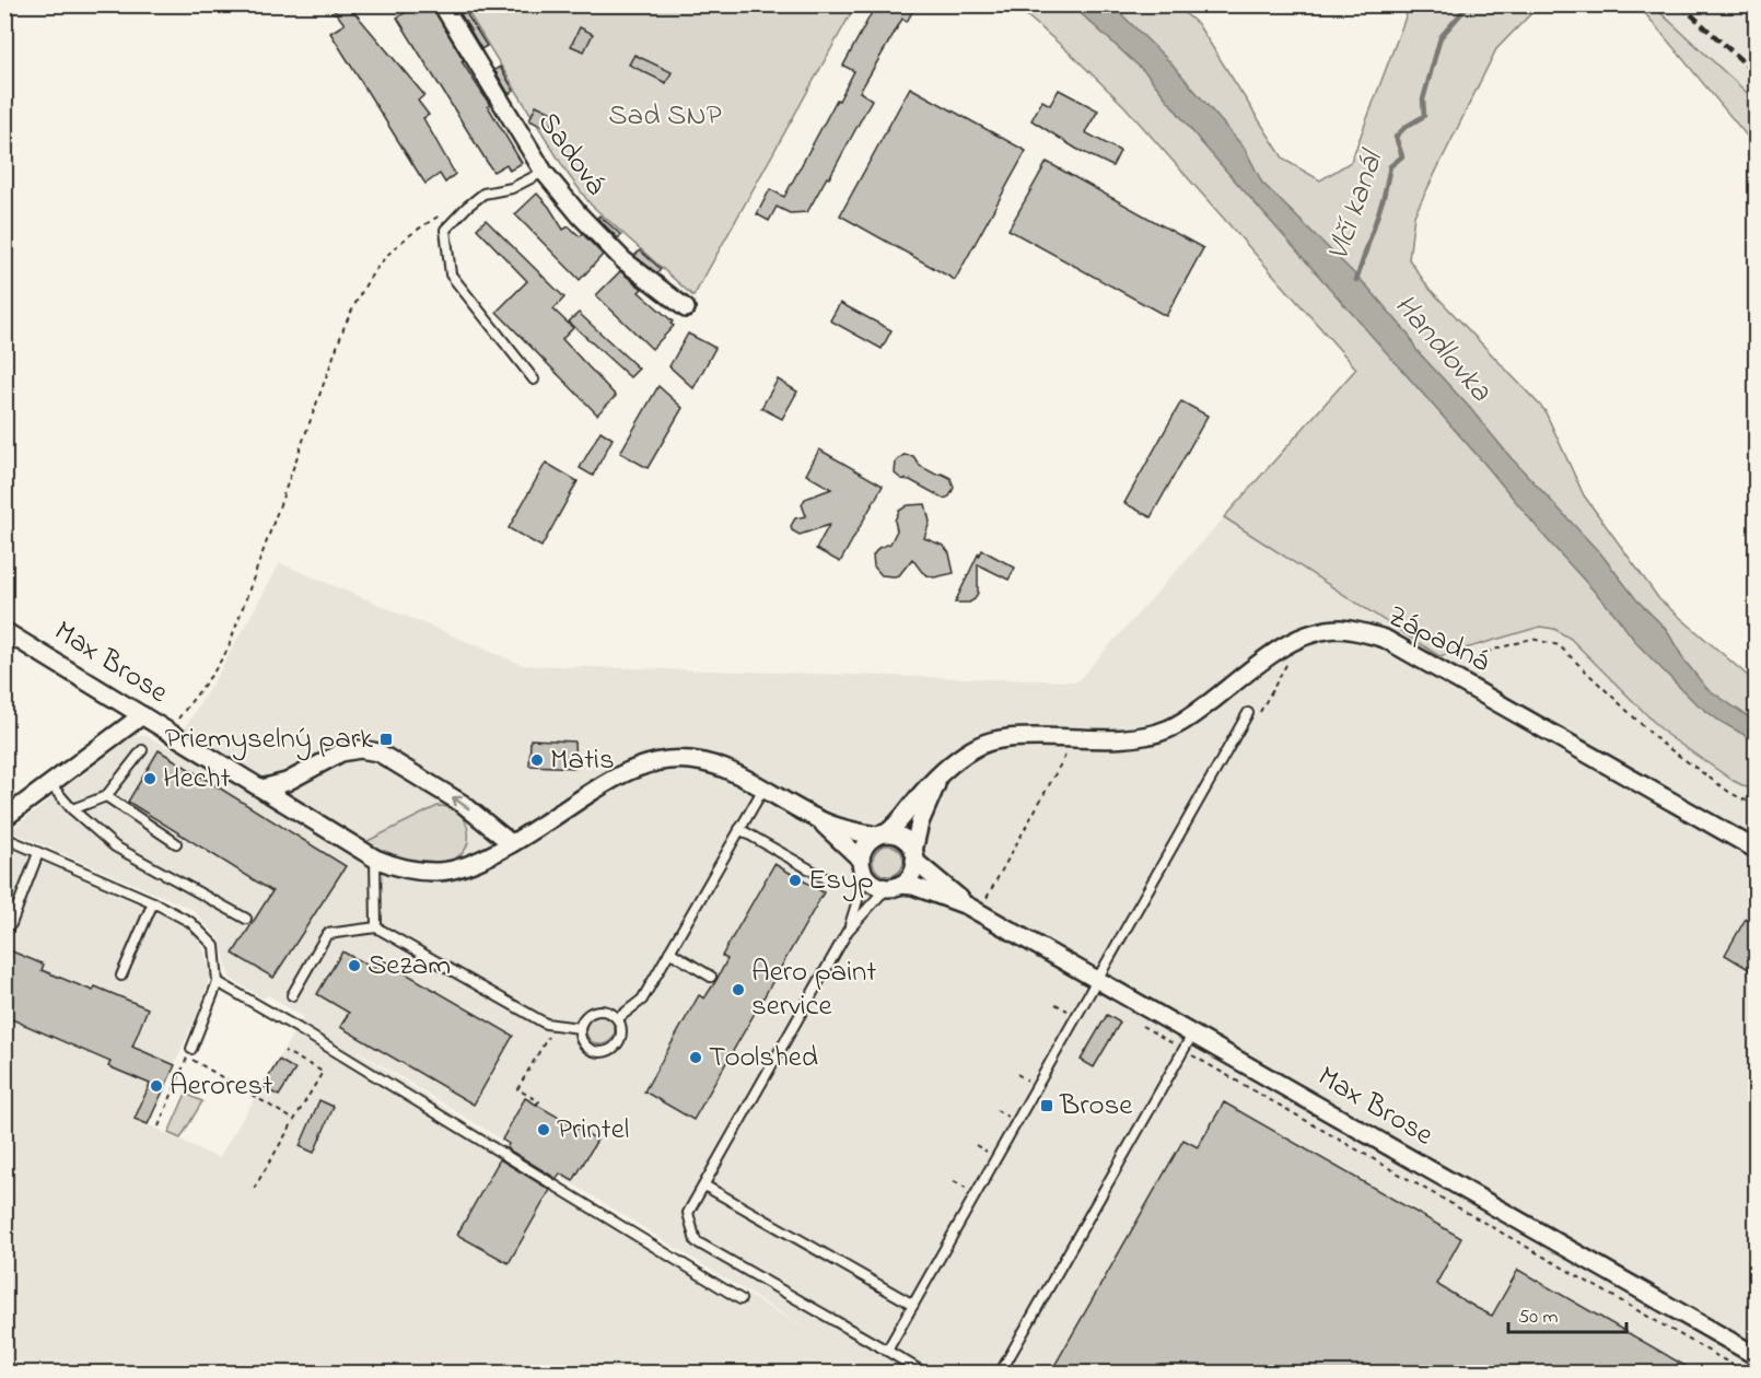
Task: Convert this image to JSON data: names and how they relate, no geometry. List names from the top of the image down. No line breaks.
{"streets":{"street":["Sadová","Západná","Max Brose"]},"crossings":[["Západná","Max Brose"]],"water":["Vlčí kanál","Handlovka"],"parks":["Sad SNP"],"places":{"transit":["Priemyselný park","Brose"],"other":["Matis","Hecht","Esyp","Sezam","Aero paint service","Toolshed","Aerorest","Printel"]},"scale_bar":"50 m"}
